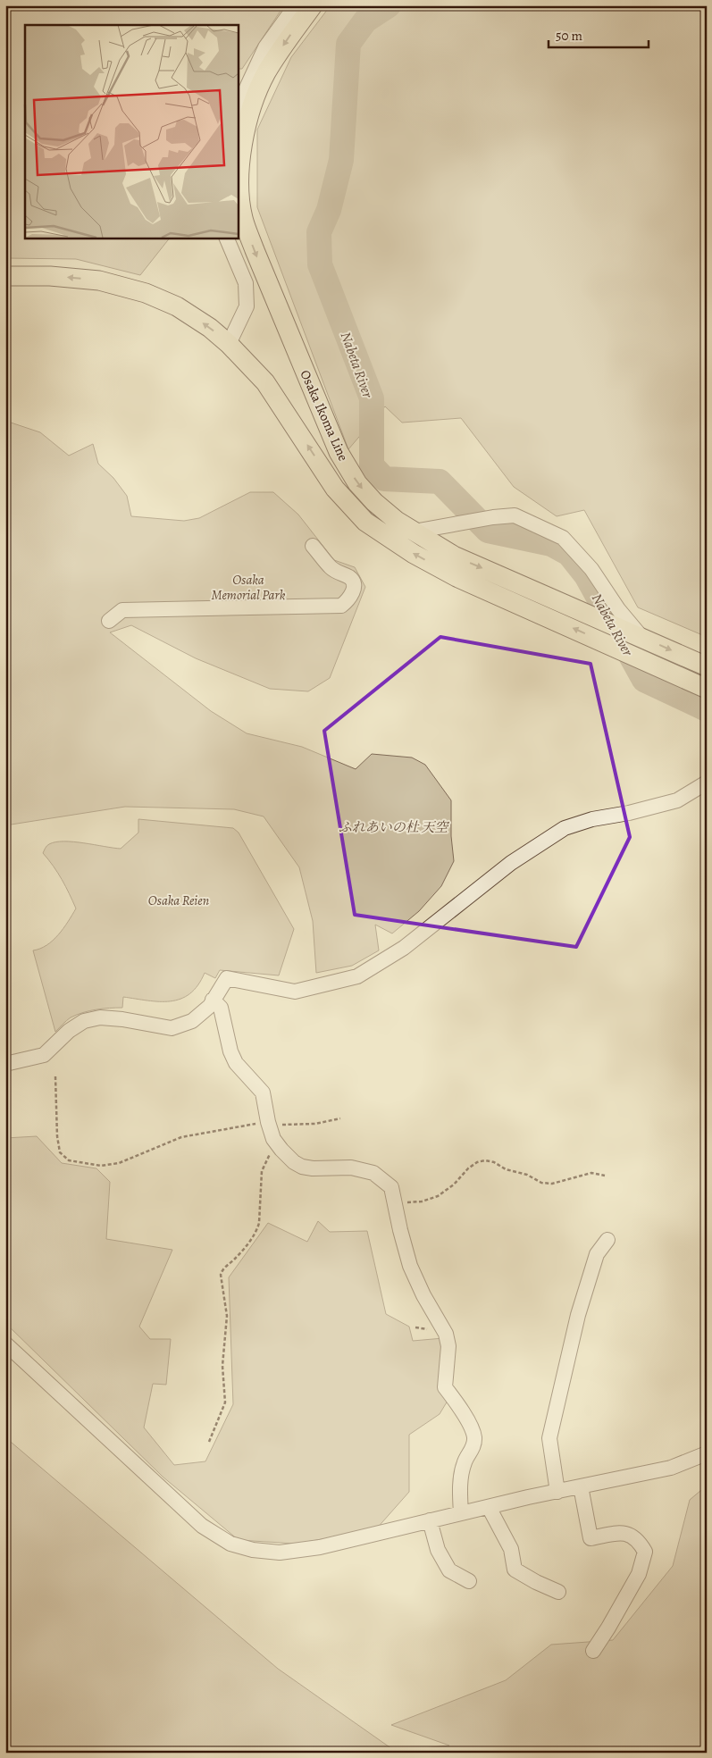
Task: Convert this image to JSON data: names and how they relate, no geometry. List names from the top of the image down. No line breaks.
{"streets":{"main road":["Osaka Ikoma Line"]},"water":["Nabeta River"],"parks":["Osaka Memorial Park","ふれあいの杜 天空","Osaka Reien"],"scale_bar":"50 m"}
